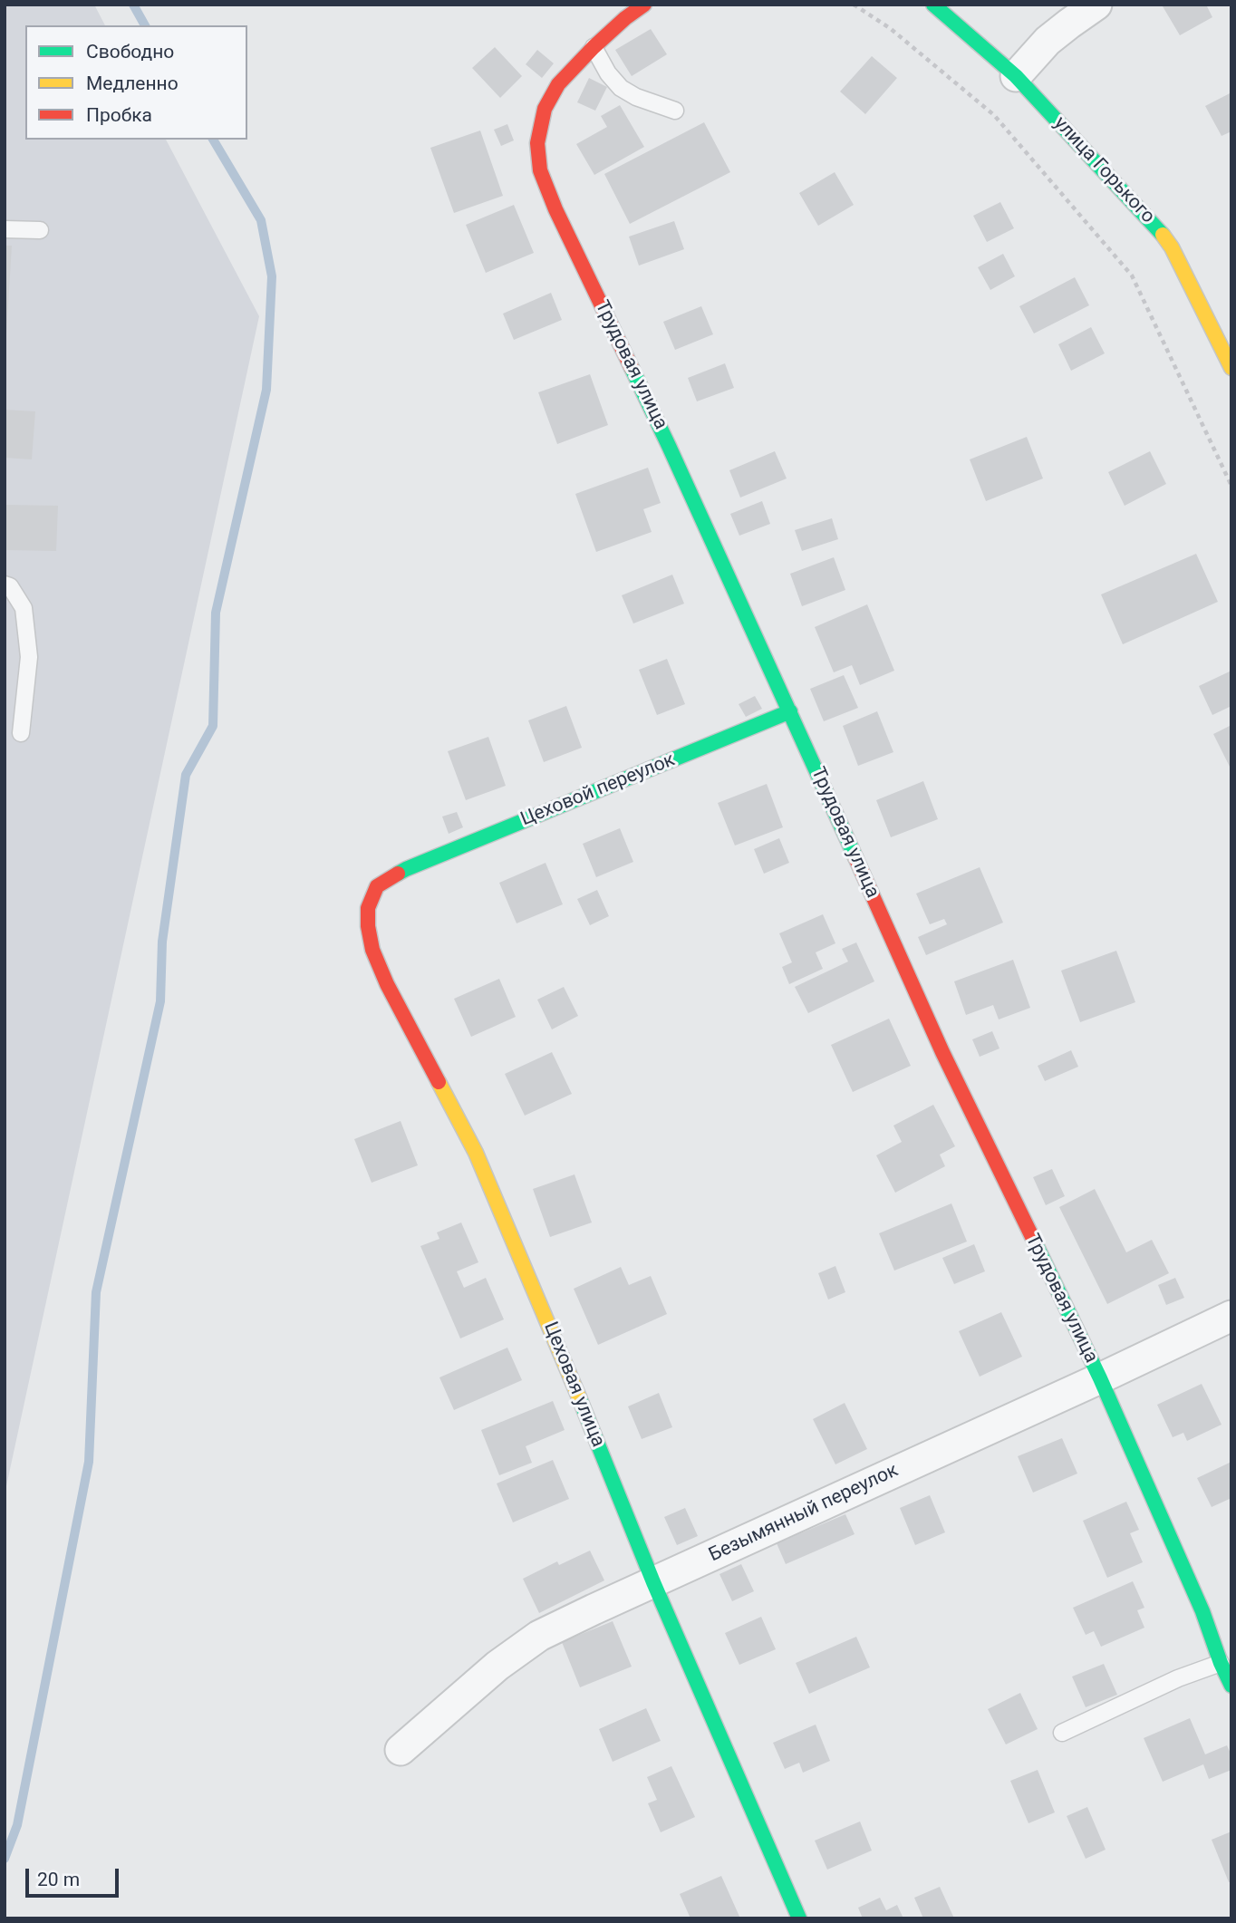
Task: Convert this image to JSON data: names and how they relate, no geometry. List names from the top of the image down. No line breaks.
{"streets":{"street":["улица Горького","Трудовая улица","Цеховой переулок","Цеховая улица","Безымянный переулок"]},"crossings":[["Трудовая улица","Цеховой переулок"],["Трудовая улица","Безымянный переулок"],["Цеховой переулок","Цеховая улица"],["Цеховая улица","Безымянный переулок"]],"legend":["Свободно","Медленно","Пробка"],"scale_bar":"20 m"}
